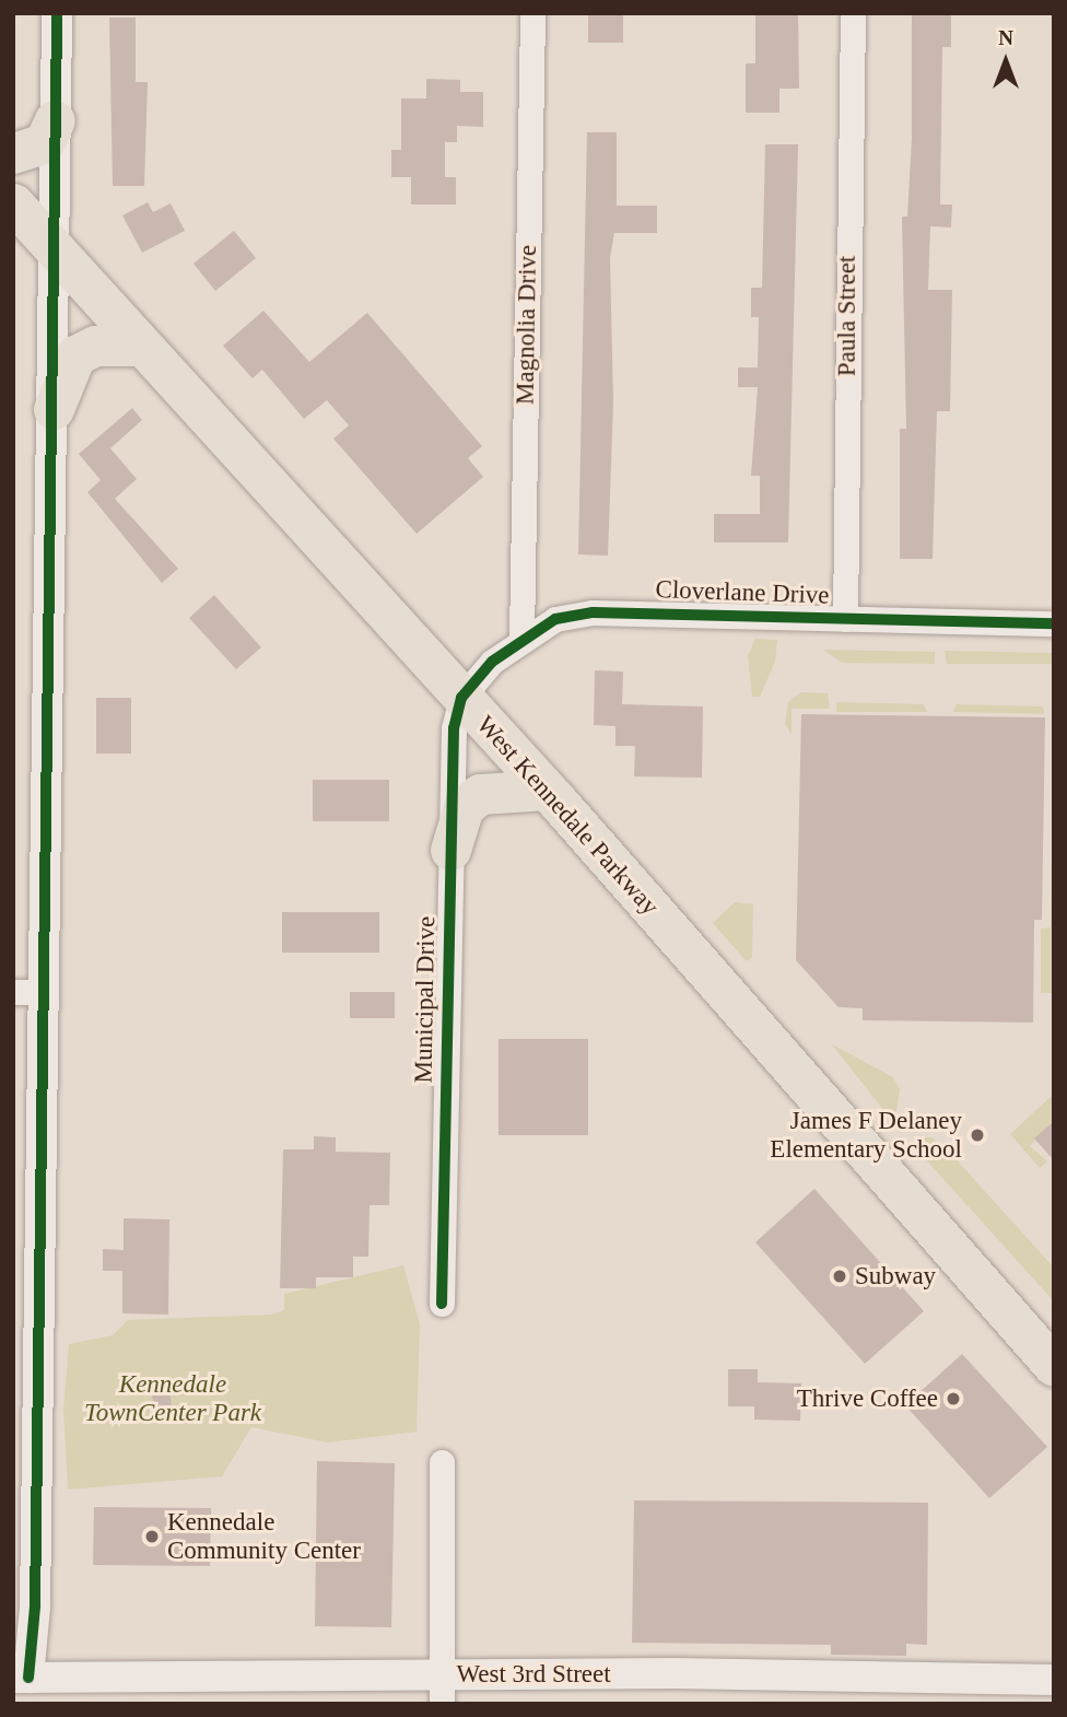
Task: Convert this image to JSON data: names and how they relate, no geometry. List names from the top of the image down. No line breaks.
{"streets":{"main road":["West Kennedale Parkway"],"street":["Paula Street","Magnolia Drive","Cloverlane Drive","Municipal Drive","West 3rd Street"]},"crossings":[["Paula Street","Cloverlane Drive"],["Magnolia Drive","Cloverlane Drive"],["Cloverlane Drive","West Kennedale Parkway"],["Cloverlane Drive","Municipal Drive"],["West Kennedale Parkway","Municipal Drive"]],"parks":["Kennedale TownCenter Park"],"places":["James F Delaney Elementary School","Subway","Thrive Coffee","Kennedale Community Center"],"north":"top"}
